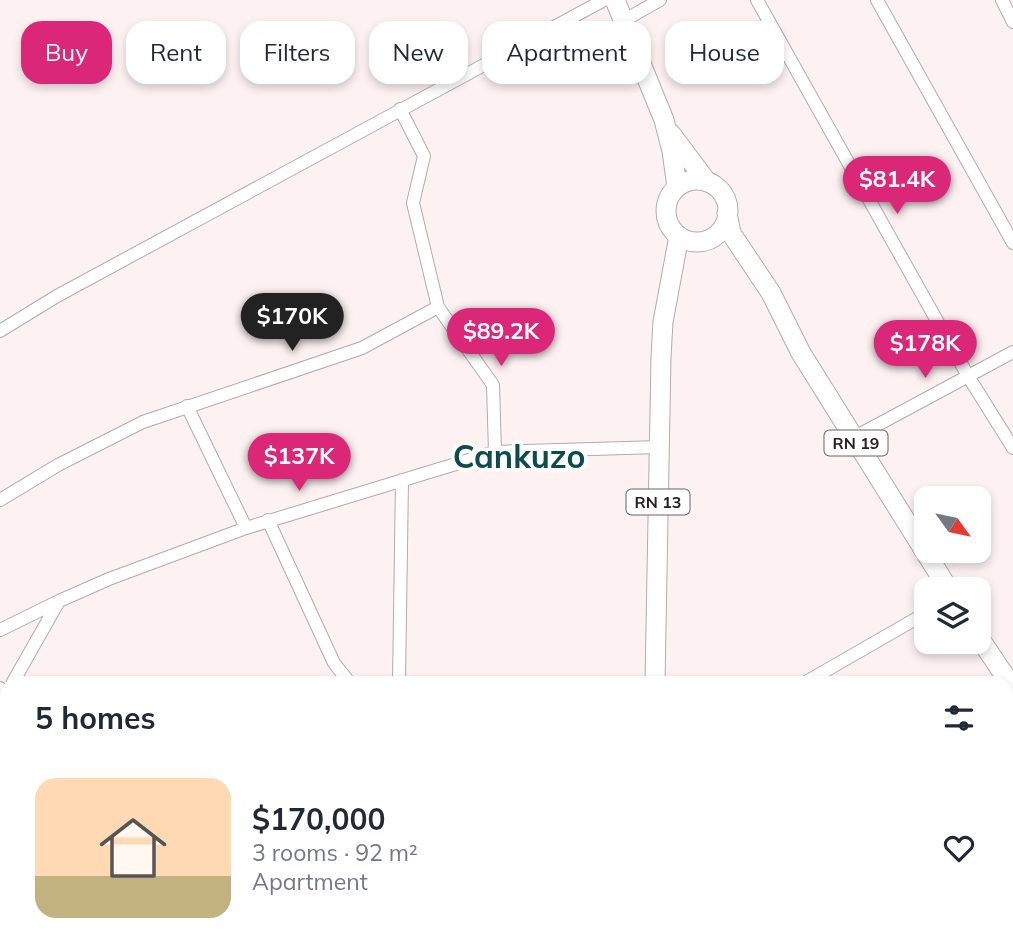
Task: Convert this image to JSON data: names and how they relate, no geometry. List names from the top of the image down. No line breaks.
{"streets":{"main road":["RN 19","RN 13"]},"crossings":[["RN 19","RN 13"]],"districts":["Cankuzo"],"north":"bottom right","page":{"chip":["Buy","Rent","Filters","New","Apartment","House"],"price":["$81.4K","$170K","$89.2K","$178K","$137K"],"heading":"5 homes","list":[{"name":"$170,000","note":"3 rooms · 92 m² · Apartment"}]}}
